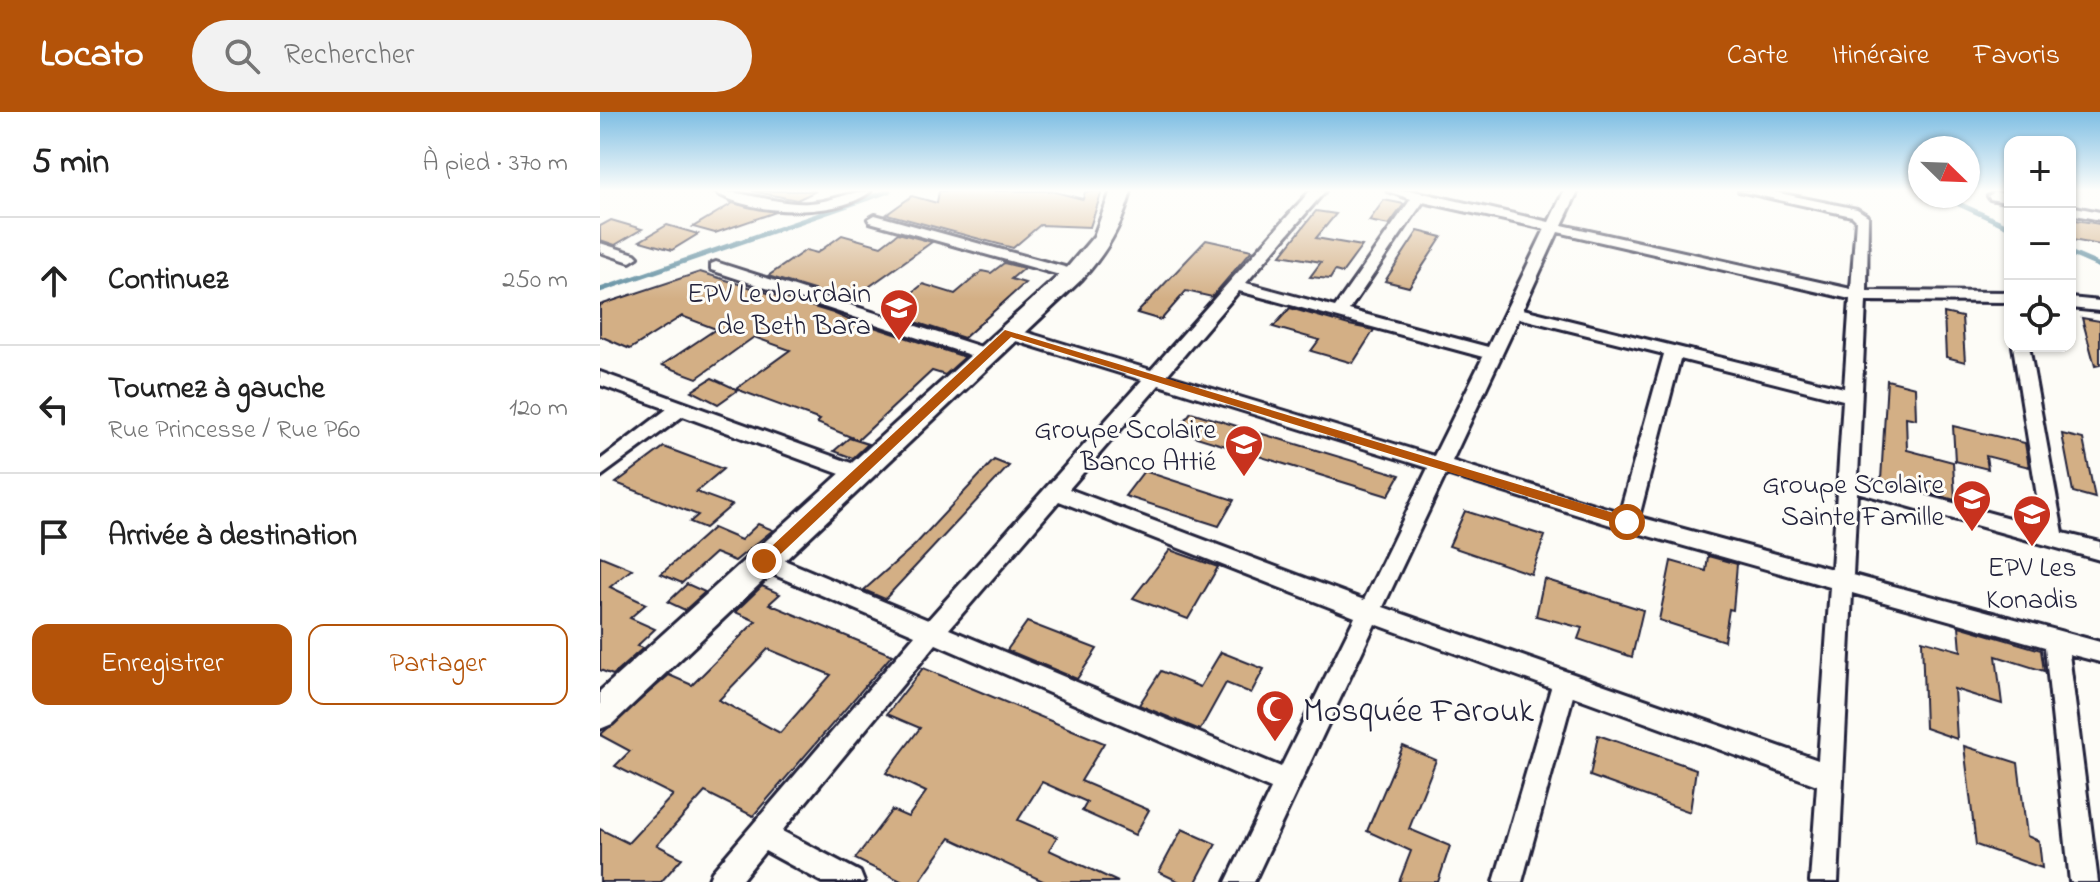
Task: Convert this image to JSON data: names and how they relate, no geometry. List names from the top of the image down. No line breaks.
{"places":{"school or university":["EPV Le Jourdain de Beth Bara","Groupe Scolaire Banco Attié","Groupe Scolaire Sainte Famille","EPV Les Konadis"],"mosque":["Mosquée Farouk"]},"north":"bottom right","page":{"header":"Locato","search":"Rechercher","nav":["Carte","Itinéraire","Favoris"],"heading":["5 min","À pied · 370 m"],"map_buttons":["+","−"],"list":[["Continuez","250 m"],["Tournez à gauche","Rue Princesse / Rue P60","120 m"],"Arrivée à destination"],"buttons":["Enregistrer","Partager"]}}
